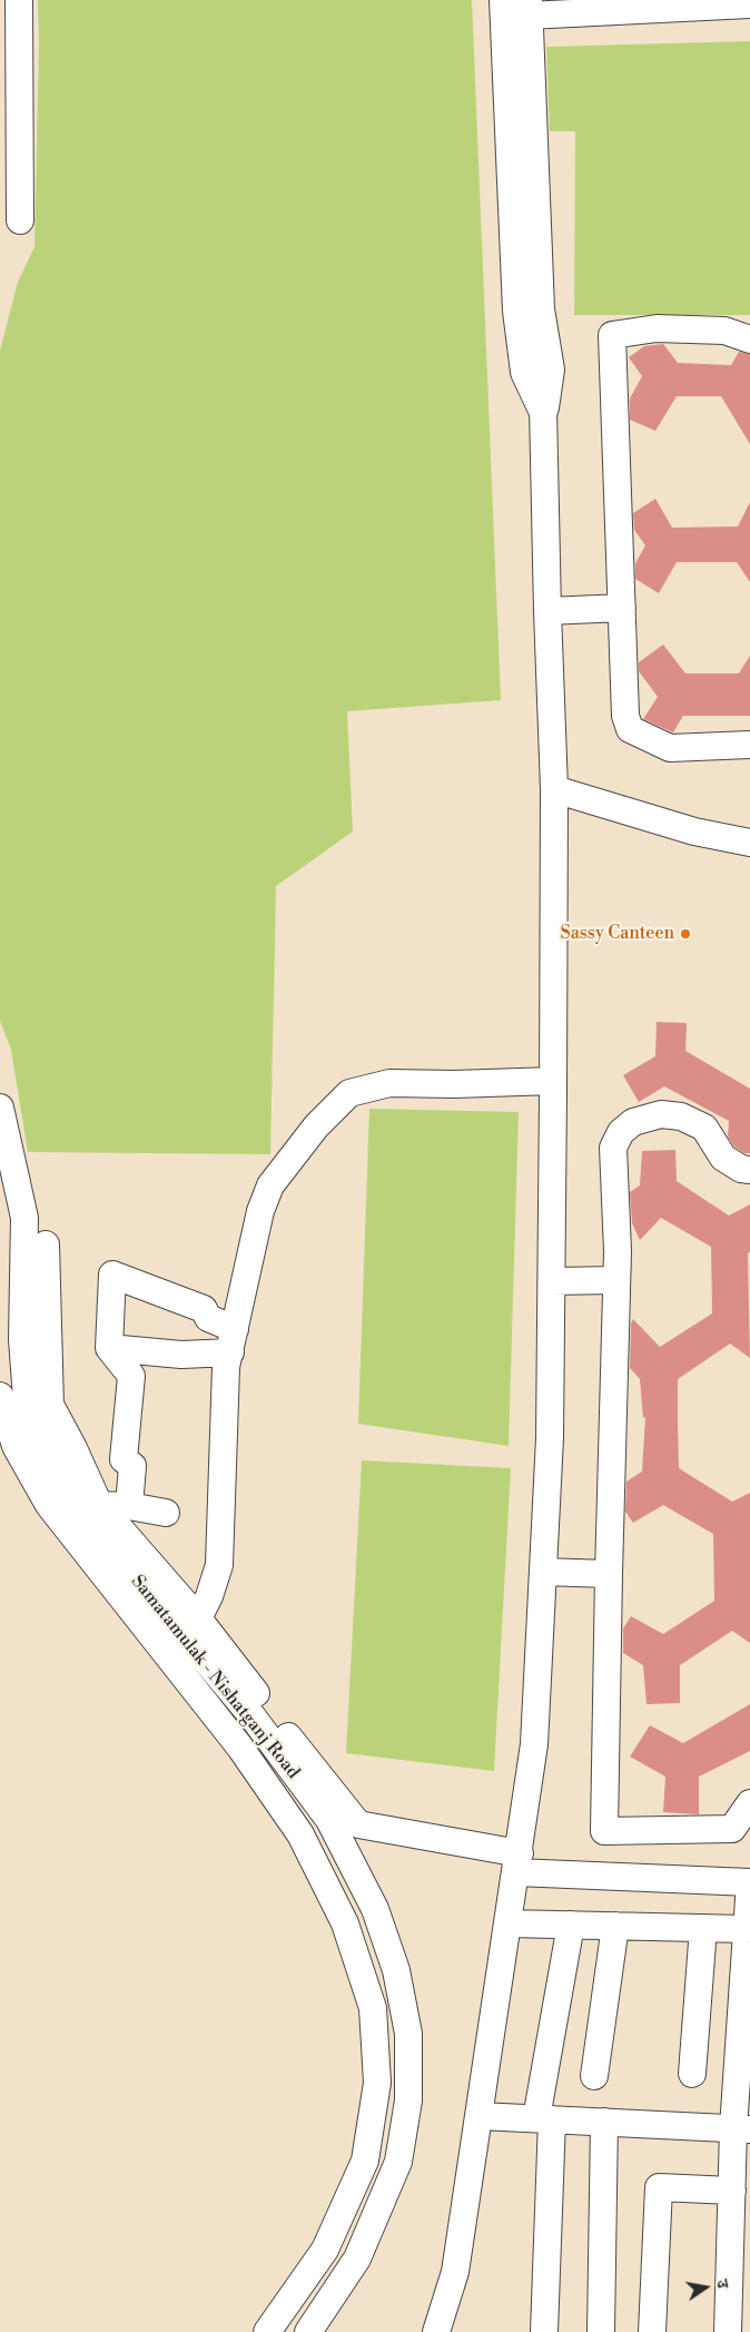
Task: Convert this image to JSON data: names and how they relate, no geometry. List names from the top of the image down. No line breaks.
{"streets":{"street":["Samatamulak - Nishatganj Road"]},"places":["Sassy Canteen"],"north":"right"}
